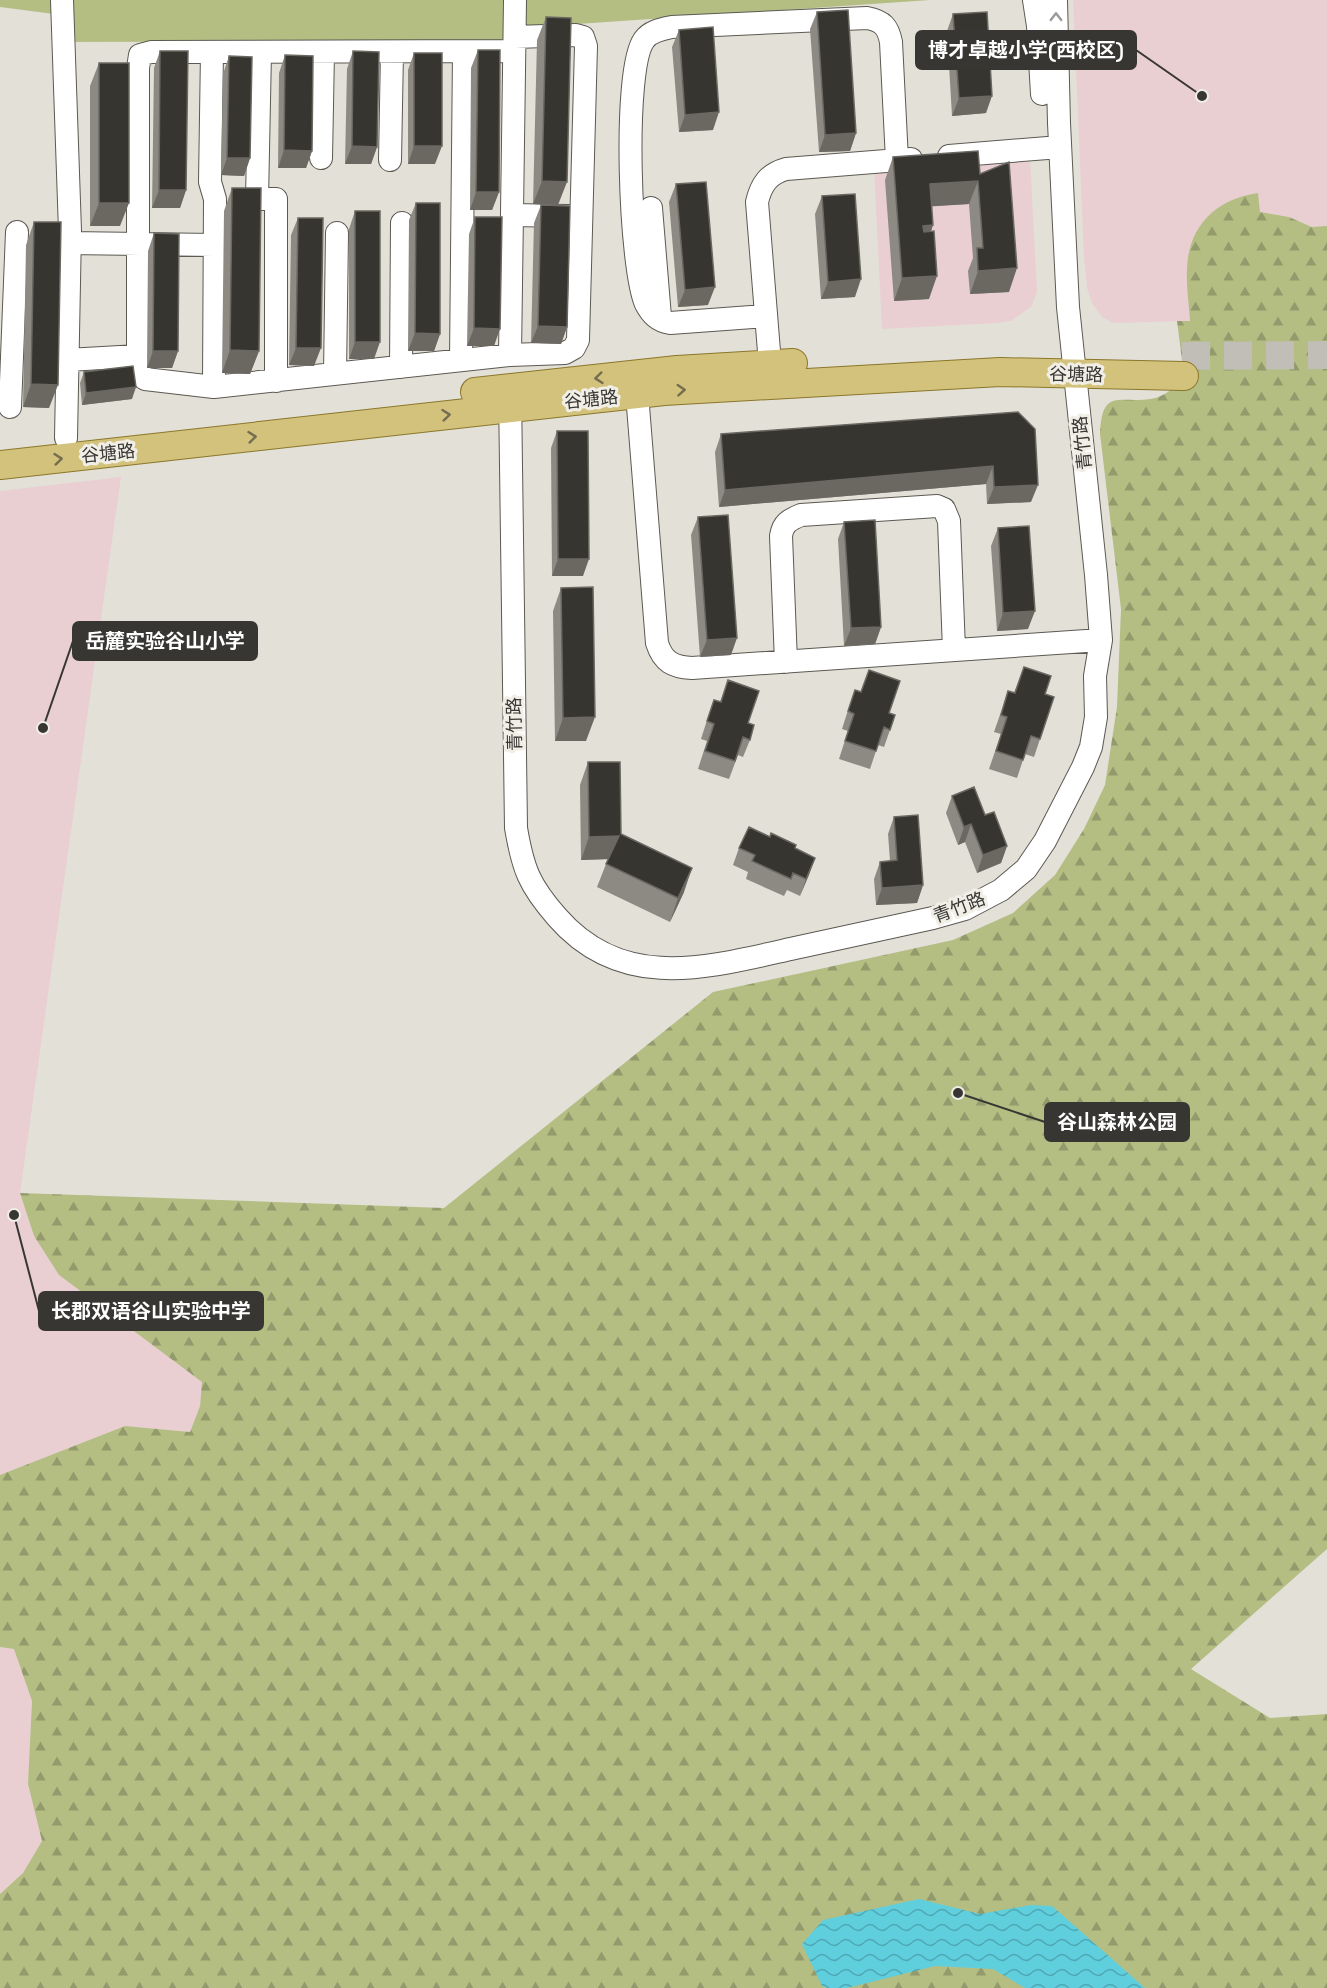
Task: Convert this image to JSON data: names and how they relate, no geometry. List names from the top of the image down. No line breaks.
{"streets":{"main road":["谷塘路"],"street":["青竹路"]},"crossings":[["谷塘路","青竹路"]],"places":["博才卓越小学(西校区)","岳麓实验谷山小学","谷山森林公园","长郡双语谷山实验中学"]}
